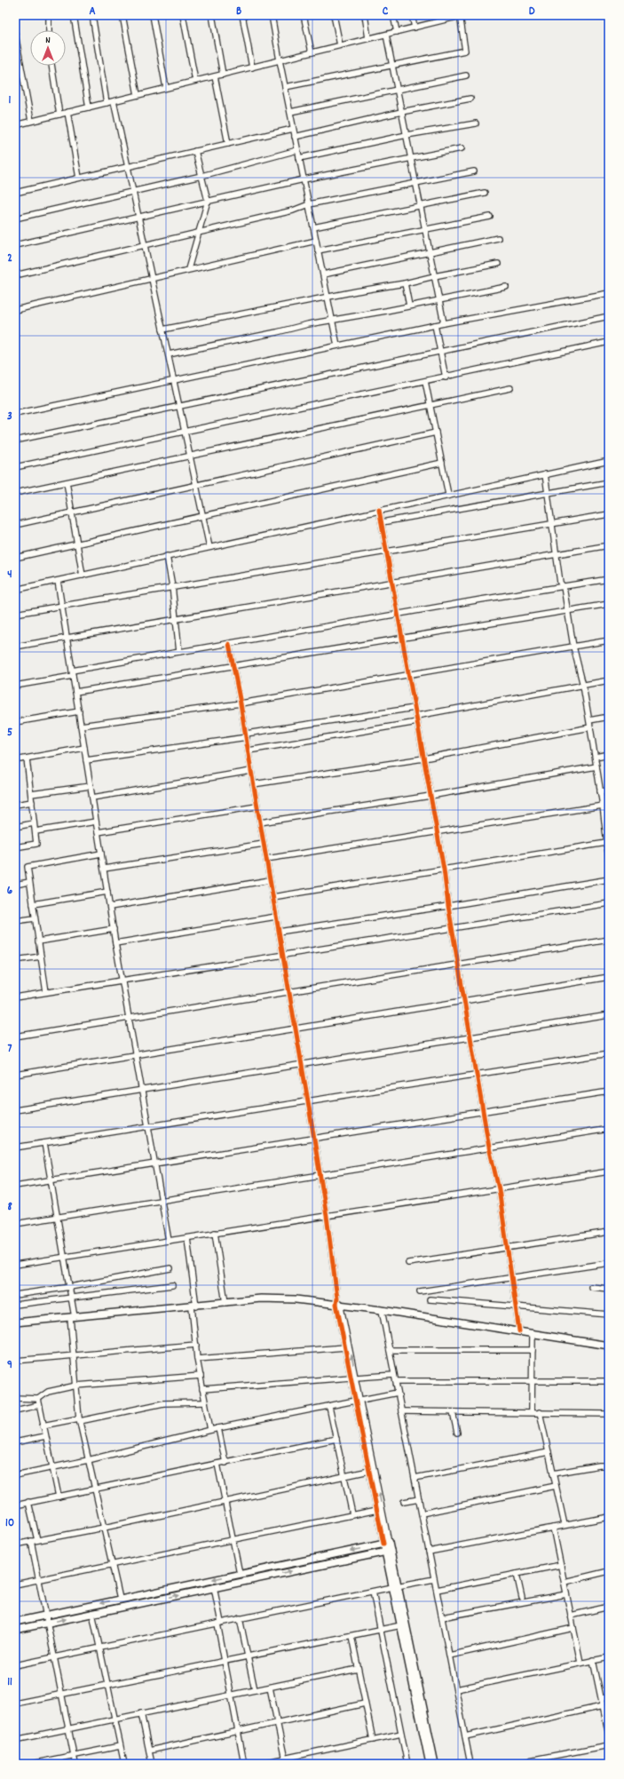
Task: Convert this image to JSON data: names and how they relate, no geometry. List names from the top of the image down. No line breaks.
{"north":"top","grid":{"columns":["A","B","C","D"],"rows":["1","2","3","4","5","6","7","8","9","10","11"]}}
